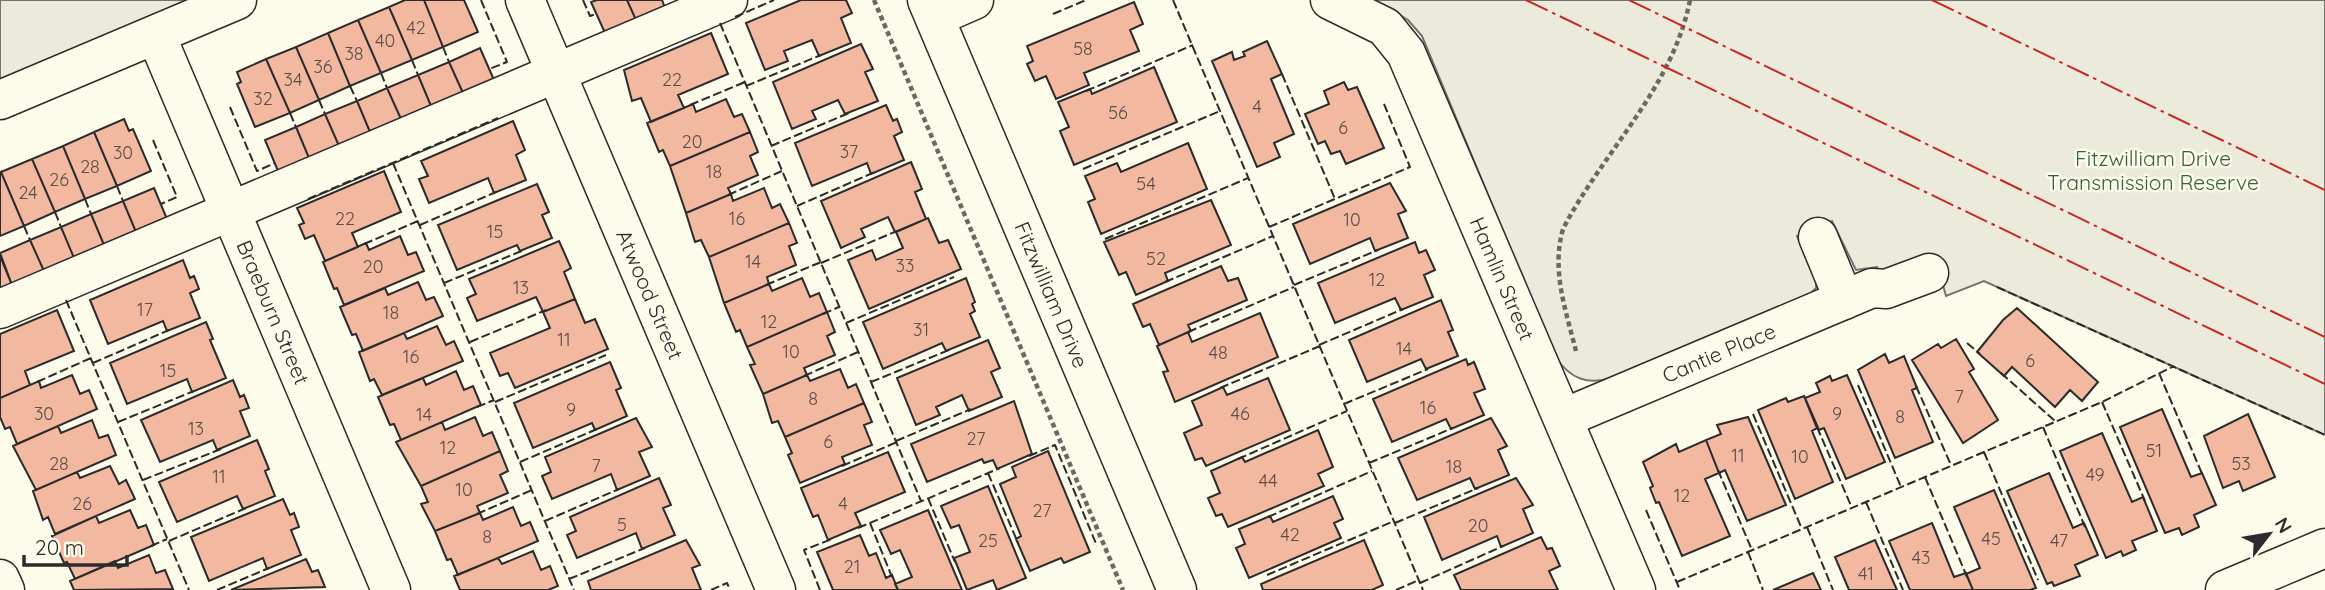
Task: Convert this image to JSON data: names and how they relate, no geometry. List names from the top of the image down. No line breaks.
{"streets":{"street":["Hamlin Street","Atwood Street","Fitzwilliam Drive","Braeburn Street","Cantie Place"]},"crossings":[["Hamlin Street","Cantie Place"]],"parks":["Fitzwilliam Drive Transmission Reserve"],"house_numbers":["42","40","58","38","36","34","22","32","4","56","6","20","37","30","28","18","26","54","24","22","16","10","15","52","14","33","20","12","13","17","18","12","31","11","14","10","48","16","6","15","7","8","16","9","30","46","9","14","8","13","27","6","12","51","11","10","28","53","7","18","49","11","44","10","12","26","4","27","5","20","42","8","45","25","47","43","21","41"],"scale_bar":"20 m","north":"top right"}
